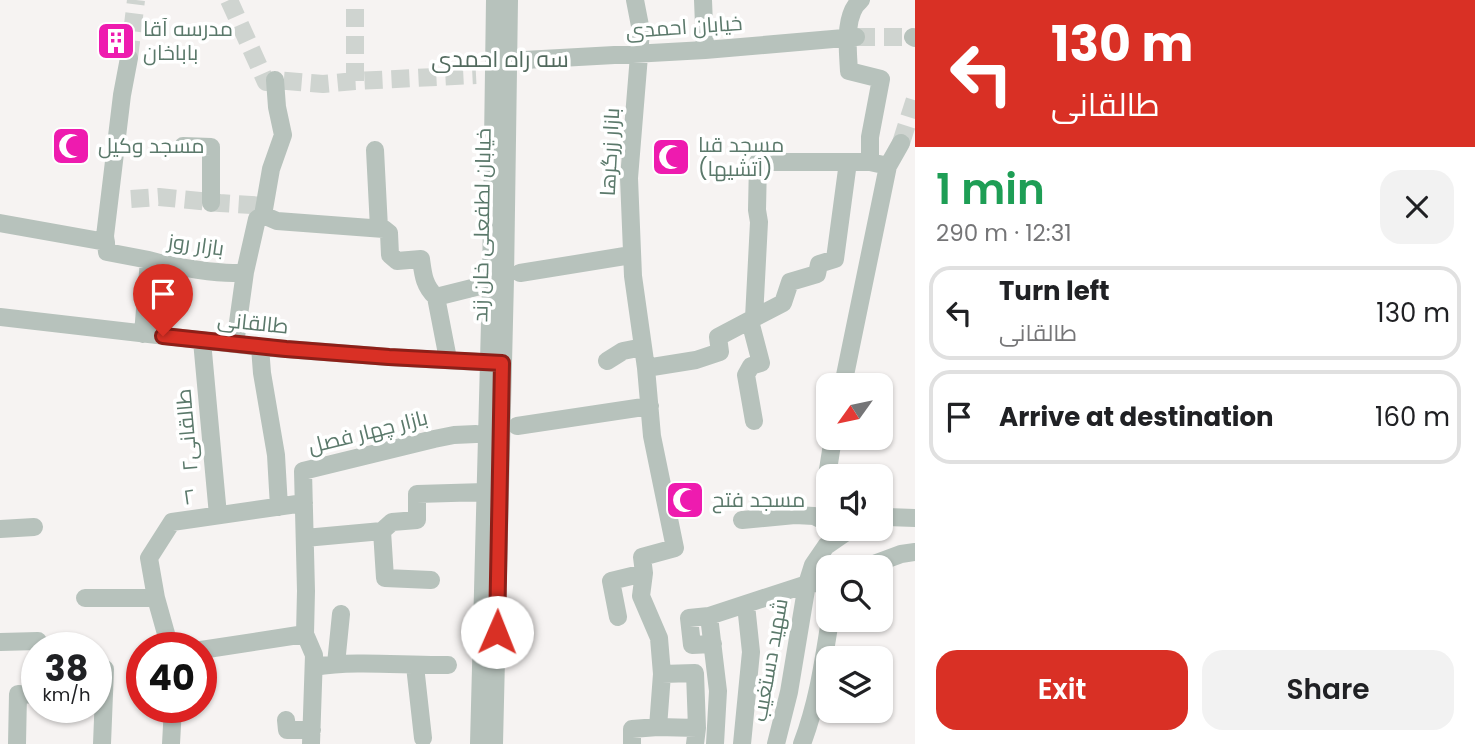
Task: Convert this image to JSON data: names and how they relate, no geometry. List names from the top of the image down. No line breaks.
{"streets":{"street":["خیابان احمدی","بازار زرگرها","خیابان لطفعلی خان زند","بازار روز","طالقانی","طالقانی۲","بازار چهار فصل","۲","شهید دستغیب"]},"crossings":[["خیابان احمدی","بازار زرگرها"],["خیابان لطفعلی خان زند","طالقانی"],["بازار روز","طالقانی"],["طالقانی","طالقانی۲"],["طالقانی۲","۲"],["بازار چهار فصل","۲"]],"districts":["سه راه احمدی"],"places":{"building":["مدرسه آقا باباخان"],"mosque":["مسجد وکیل","مسجد قبا (آتشیها)","مسجد فتح"]},"north":"bottom left","page":{"turn":["130 m","طالقانی"],"heading":["1 min","290 m · 12:31"],"list":[{"name":"Turn left","note":"طالقانی","value":"130 m"},{"name":"Arrive at destination","value":"160 m"}],"speed":"38 km/h","limit":"40","buttons":["Exit","Share"]}}
